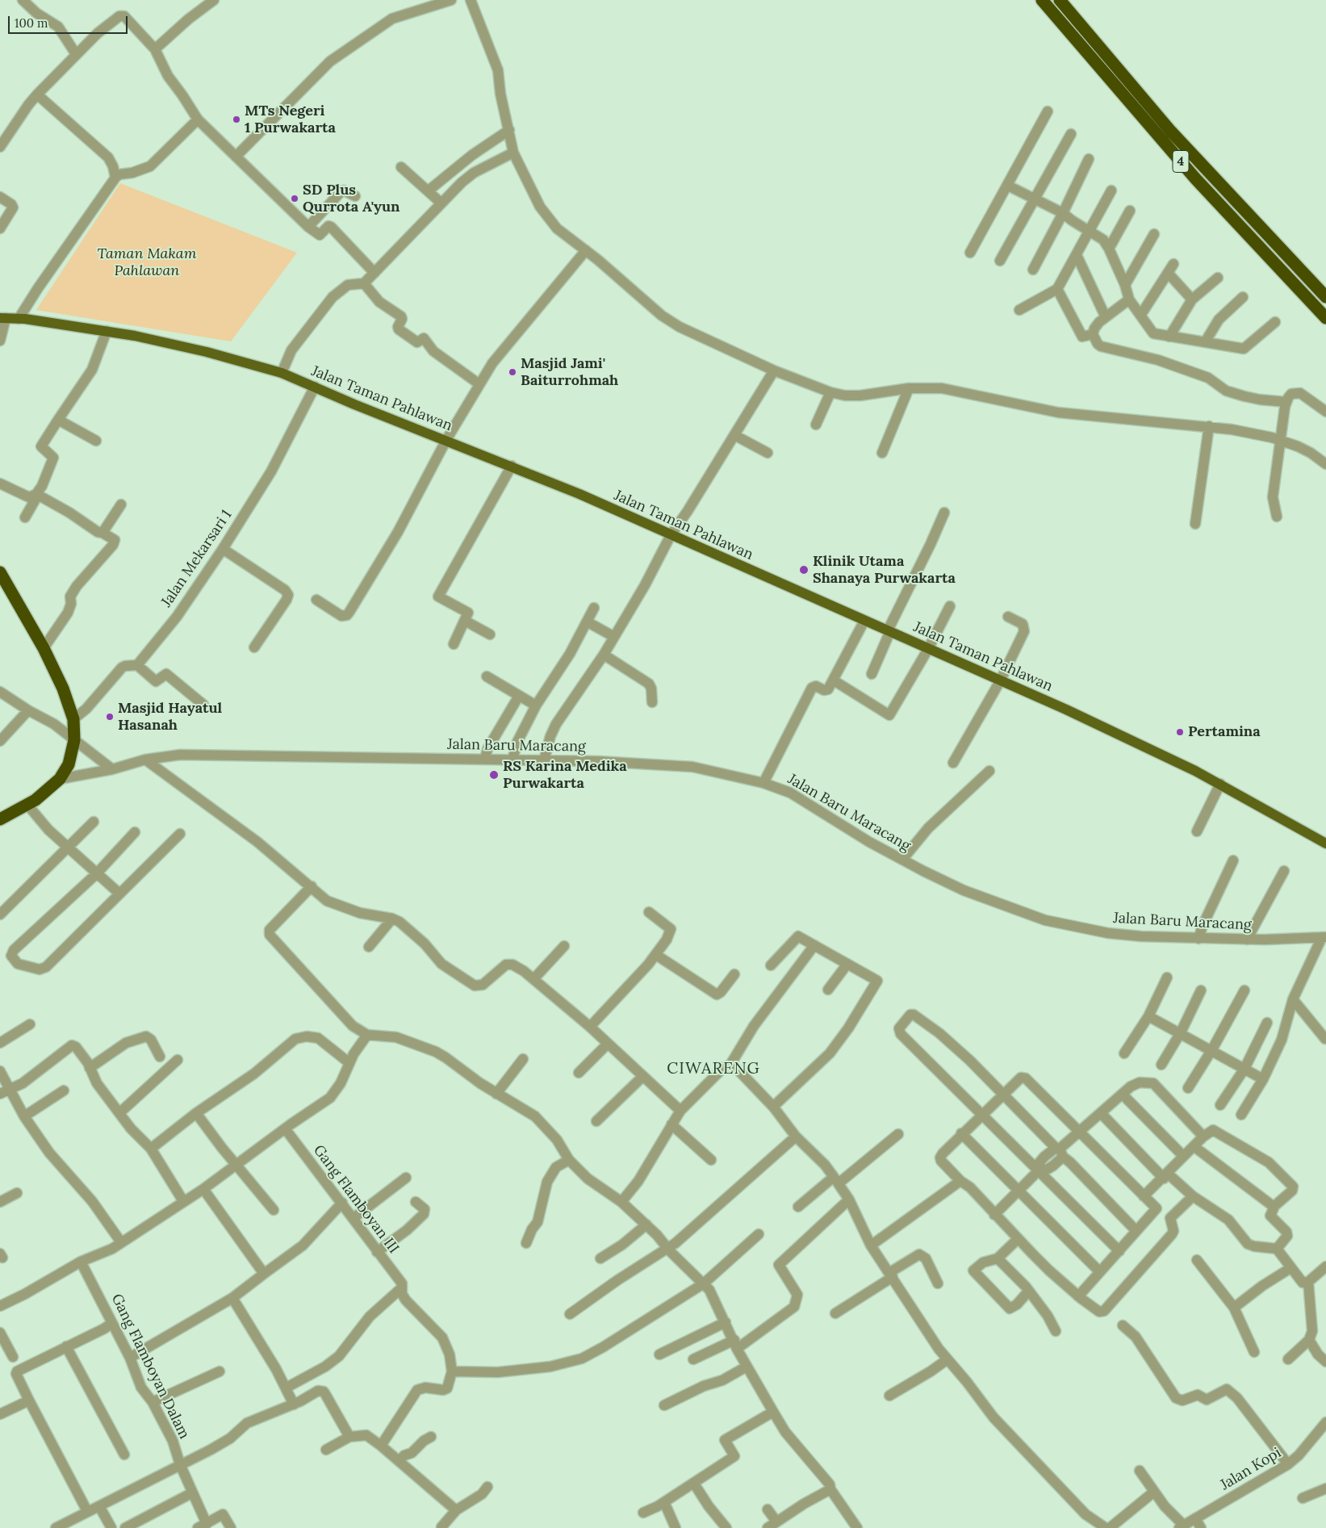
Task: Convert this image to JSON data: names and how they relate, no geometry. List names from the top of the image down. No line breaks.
{"streets":{"highway":["4"],"main road":["Jalan Taman Pahlawan"],"street":["Jalan Mekarsari 1","Jalan Baru Maracang","Gang Flamboyan III","Gang Flamboyan Dalam","Jalan Kopi"]},"crossings":[["Jalan Taman Pahlawan","Jalan Mekarsari 1"]],"districts":["CIWARENG"],"parks":["Taman Makam Pahlawan"],"places":["MTs Negeri 1 Purwakarta","SD Plus Qurrota A'yun","Masjid Jami' Baiturrohmah","Klinik Utama Shanaya Purwakarta","Masjid Hayatul Hasanah","Pertamina","RS Karina Medika Purwakarta"],"scale_bar":"100 m"}
